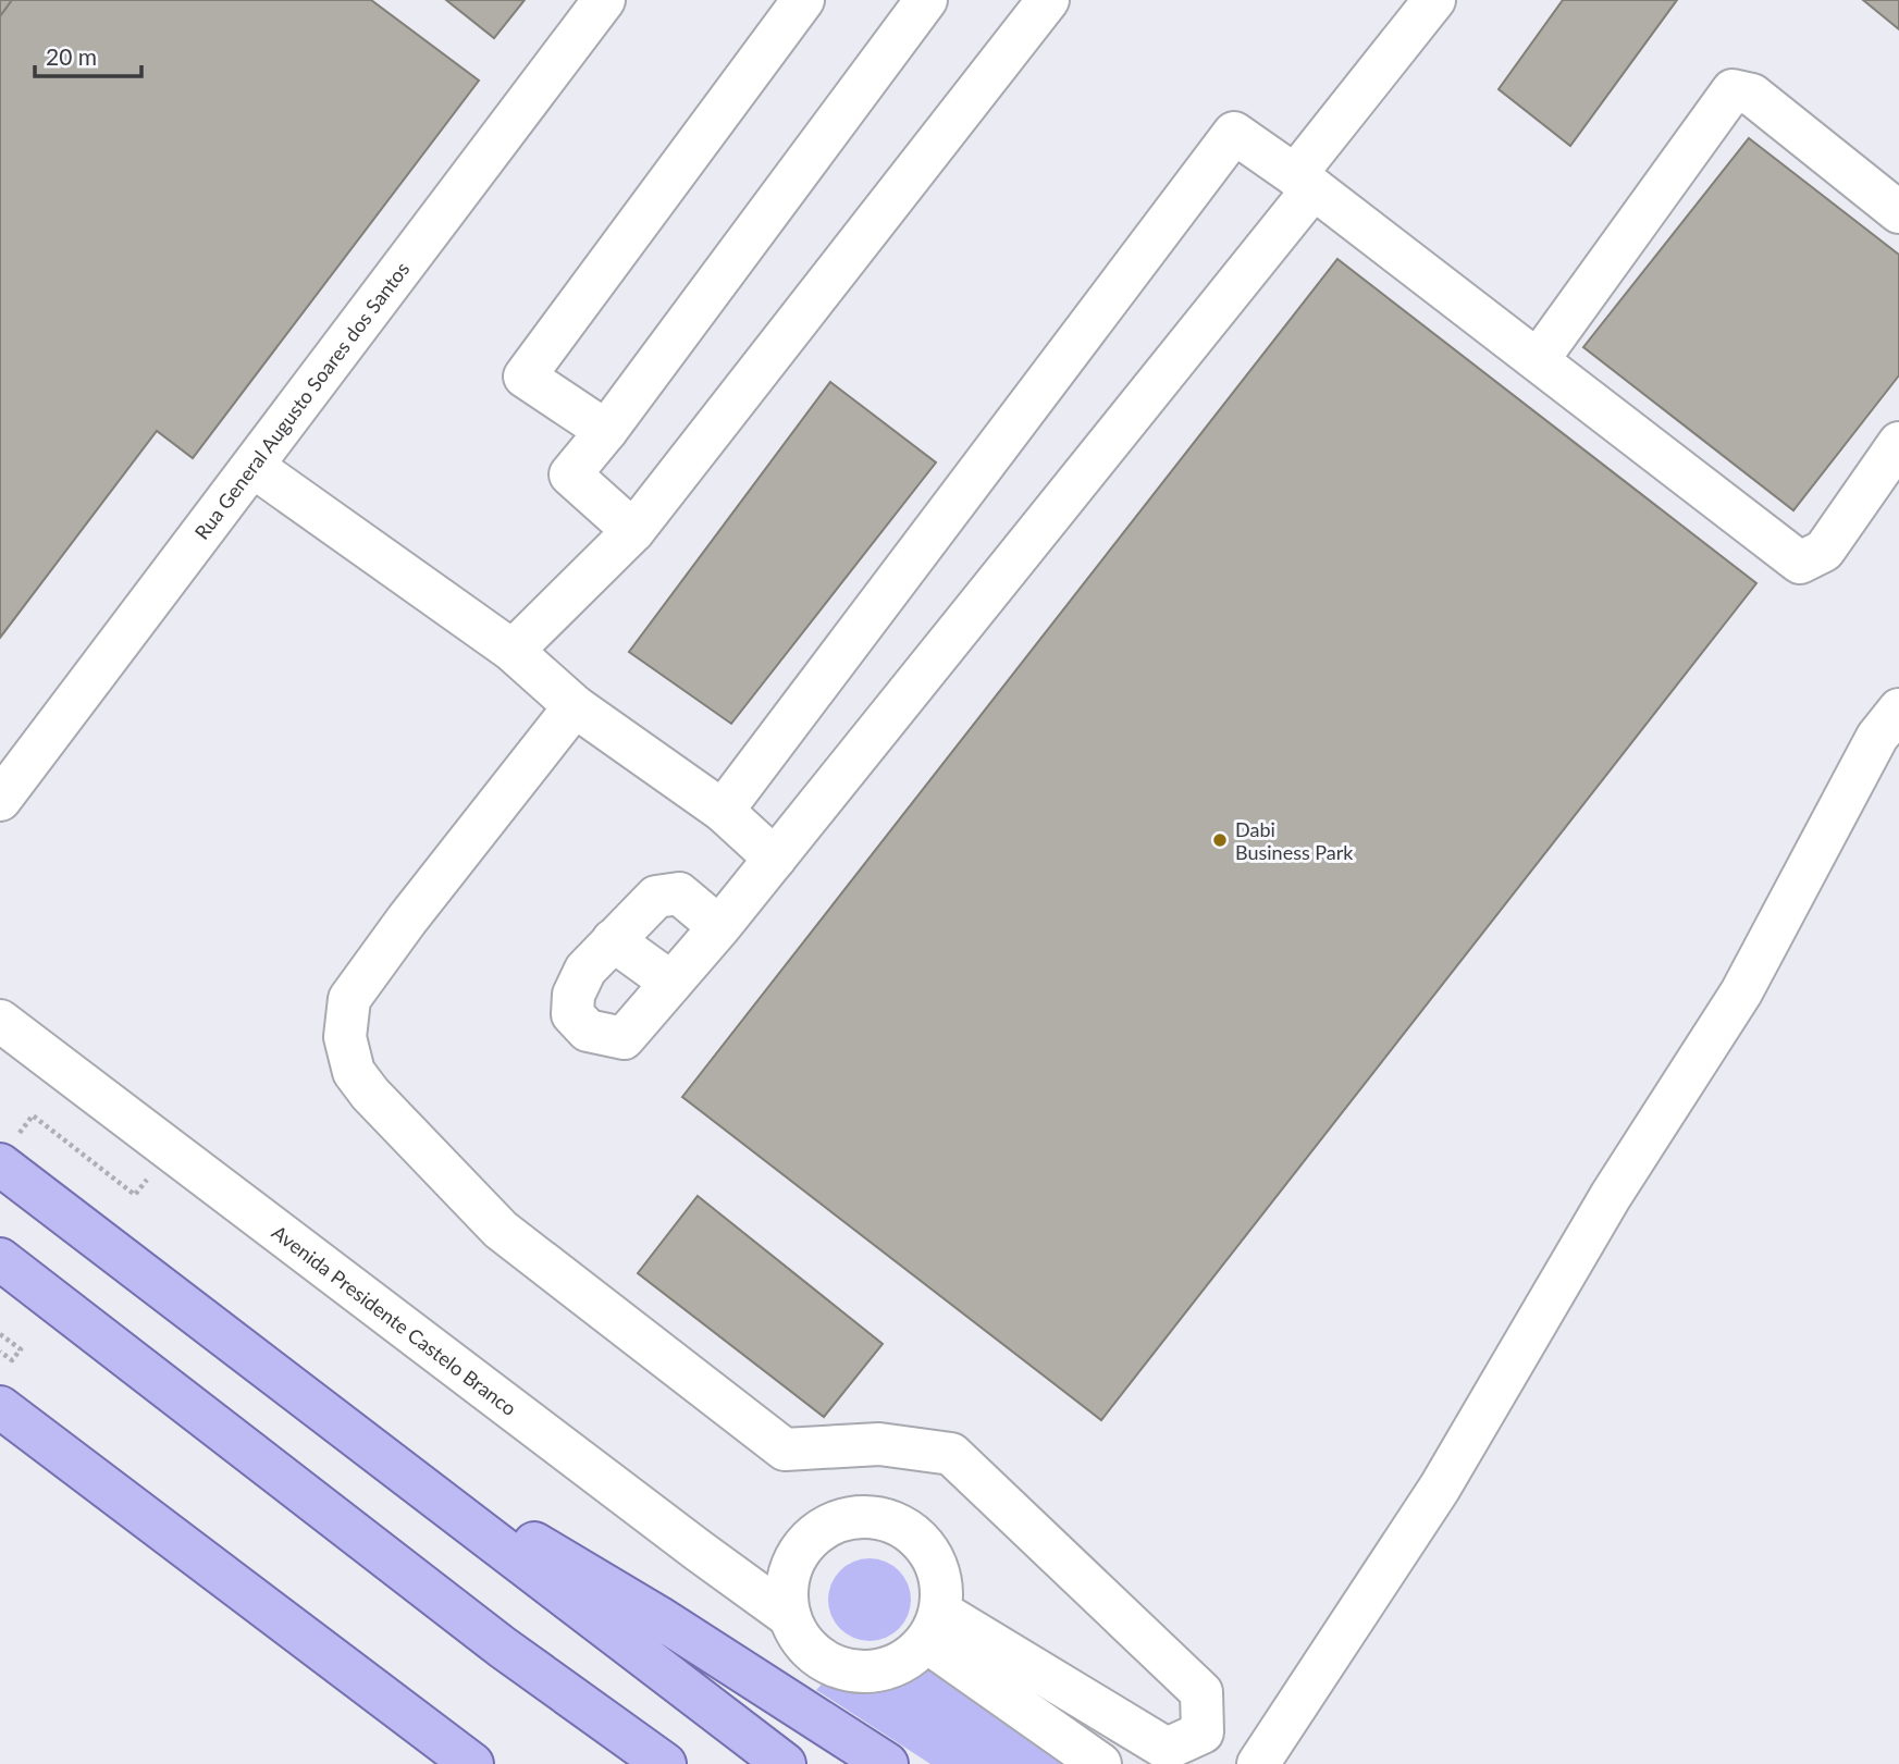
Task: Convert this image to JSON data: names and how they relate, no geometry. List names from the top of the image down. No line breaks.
{"streets":{"street":["Rua General Augusto Soares dos Santos","Avenida Presidente Castelo Branco"]},"places":["Dabi Business Park"],"scale_bar":"20 m"}
